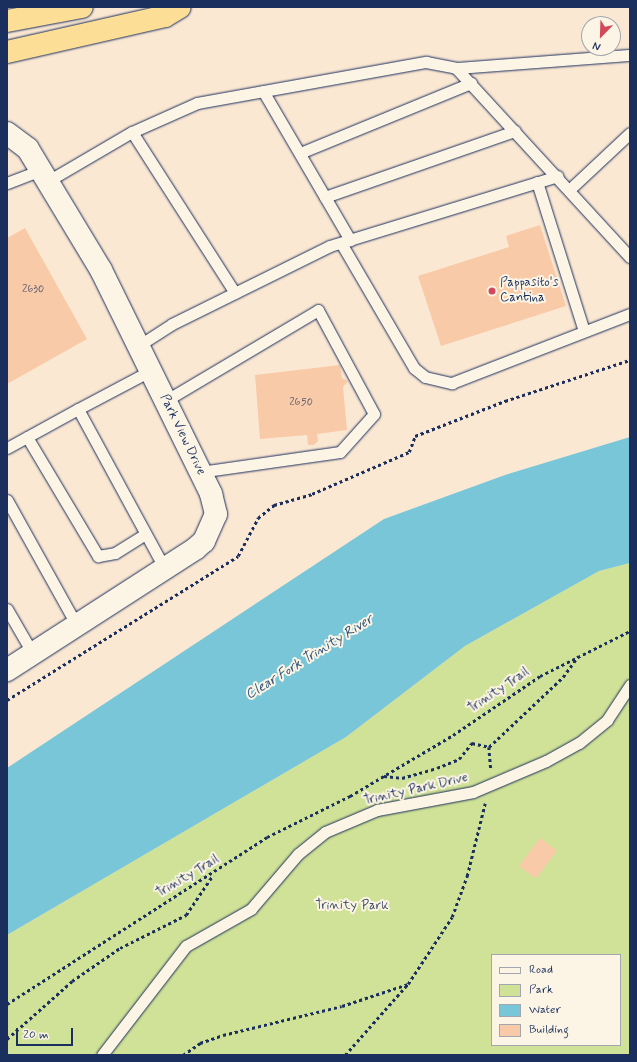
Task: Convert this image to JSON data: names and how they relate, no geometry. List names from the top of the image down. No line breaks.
{"streets":{"street":["Park View Drive"],"lane":["Trinity Park Drive"],"path":["Trinity Trail"]},"water":["Clear Fork Trinity River"],"parks":["Trinity Park"],"places":["Pappasito's Cantina"],"house_numbers":["2630","2650"],"legend":["Road","Park","Water","Building"],"scale_bar":"20 m","north":"bottom left"}
